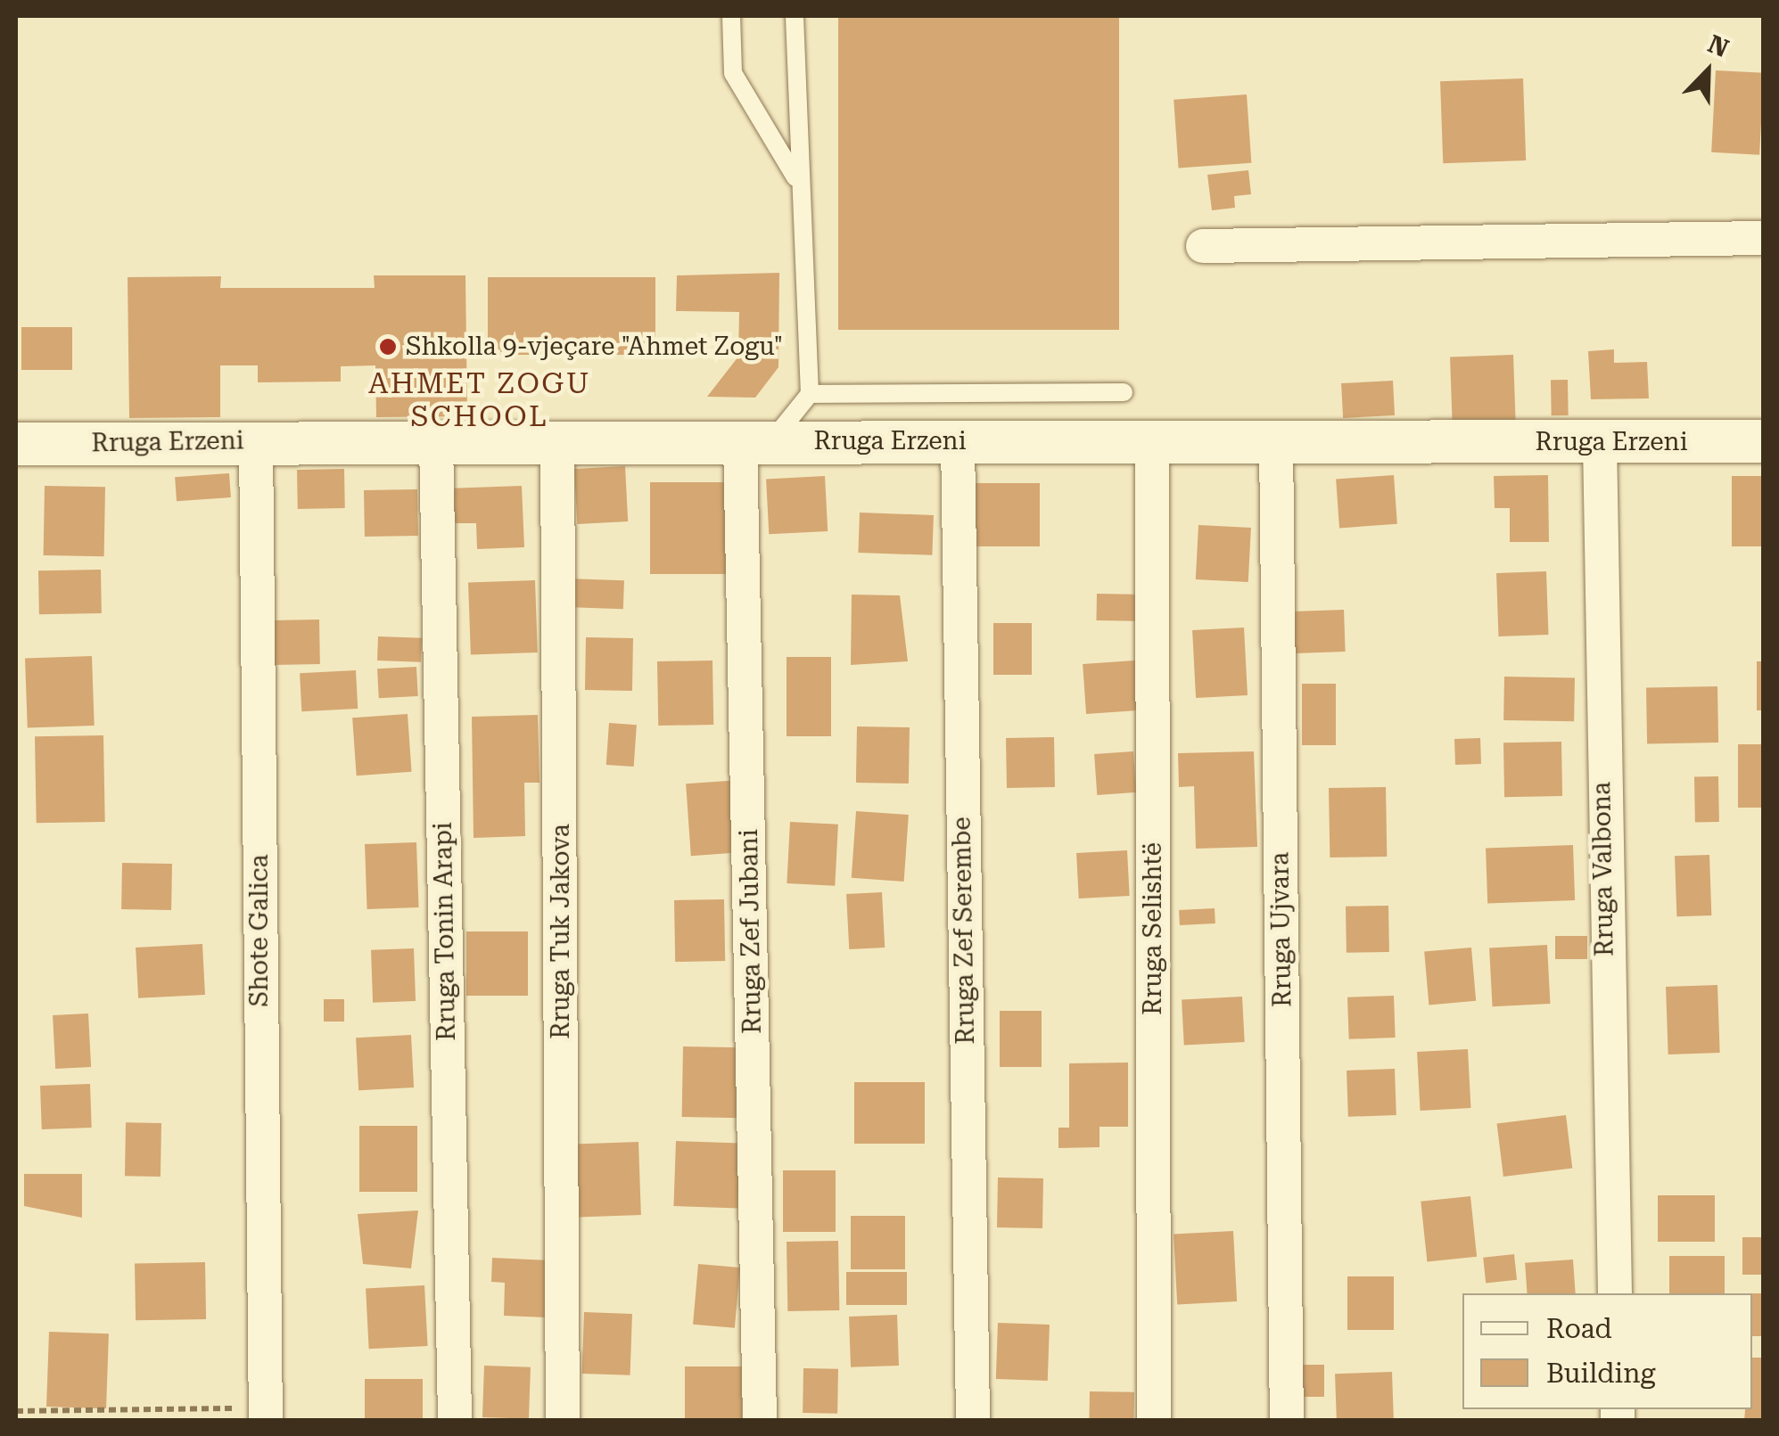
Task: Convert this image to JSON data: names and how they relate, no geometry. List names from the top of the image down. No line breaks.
{"streets":{"street":["Rruga Erzeni","Rruga Valbona","Rruga Selishtë","Rruga Ujvara","Shote Galica","Rruga Zef Serembe","Rruga Tonin Arapi","Rruga Tuk Jakova","Rruga Zef Jubani"]},"crossings":[["Rruga Erzeni","Rruga Valbona"],["Rruga Erzeni","Rruga Selishtë"],["Rruga Erzeni","Rruga Ujvara"],["Rruga Erzeni","Shote Galica"],["Rruga Erzeni","Rruga Zef Serembe"],["Rruga Erzeni","Rruga Tonin Arapi"],["Rruga Erzeni","Rruga Tuk Jakova"],["Rruga Erzeni","Rruga Zef Jubani"]],"districts":["AHMET ZOGU SCHOOL"],"places":["Shkolla 9-vjeçare \"Ahmet Zogu\""],"legend":["Road","Building"],"north":"top right"}
